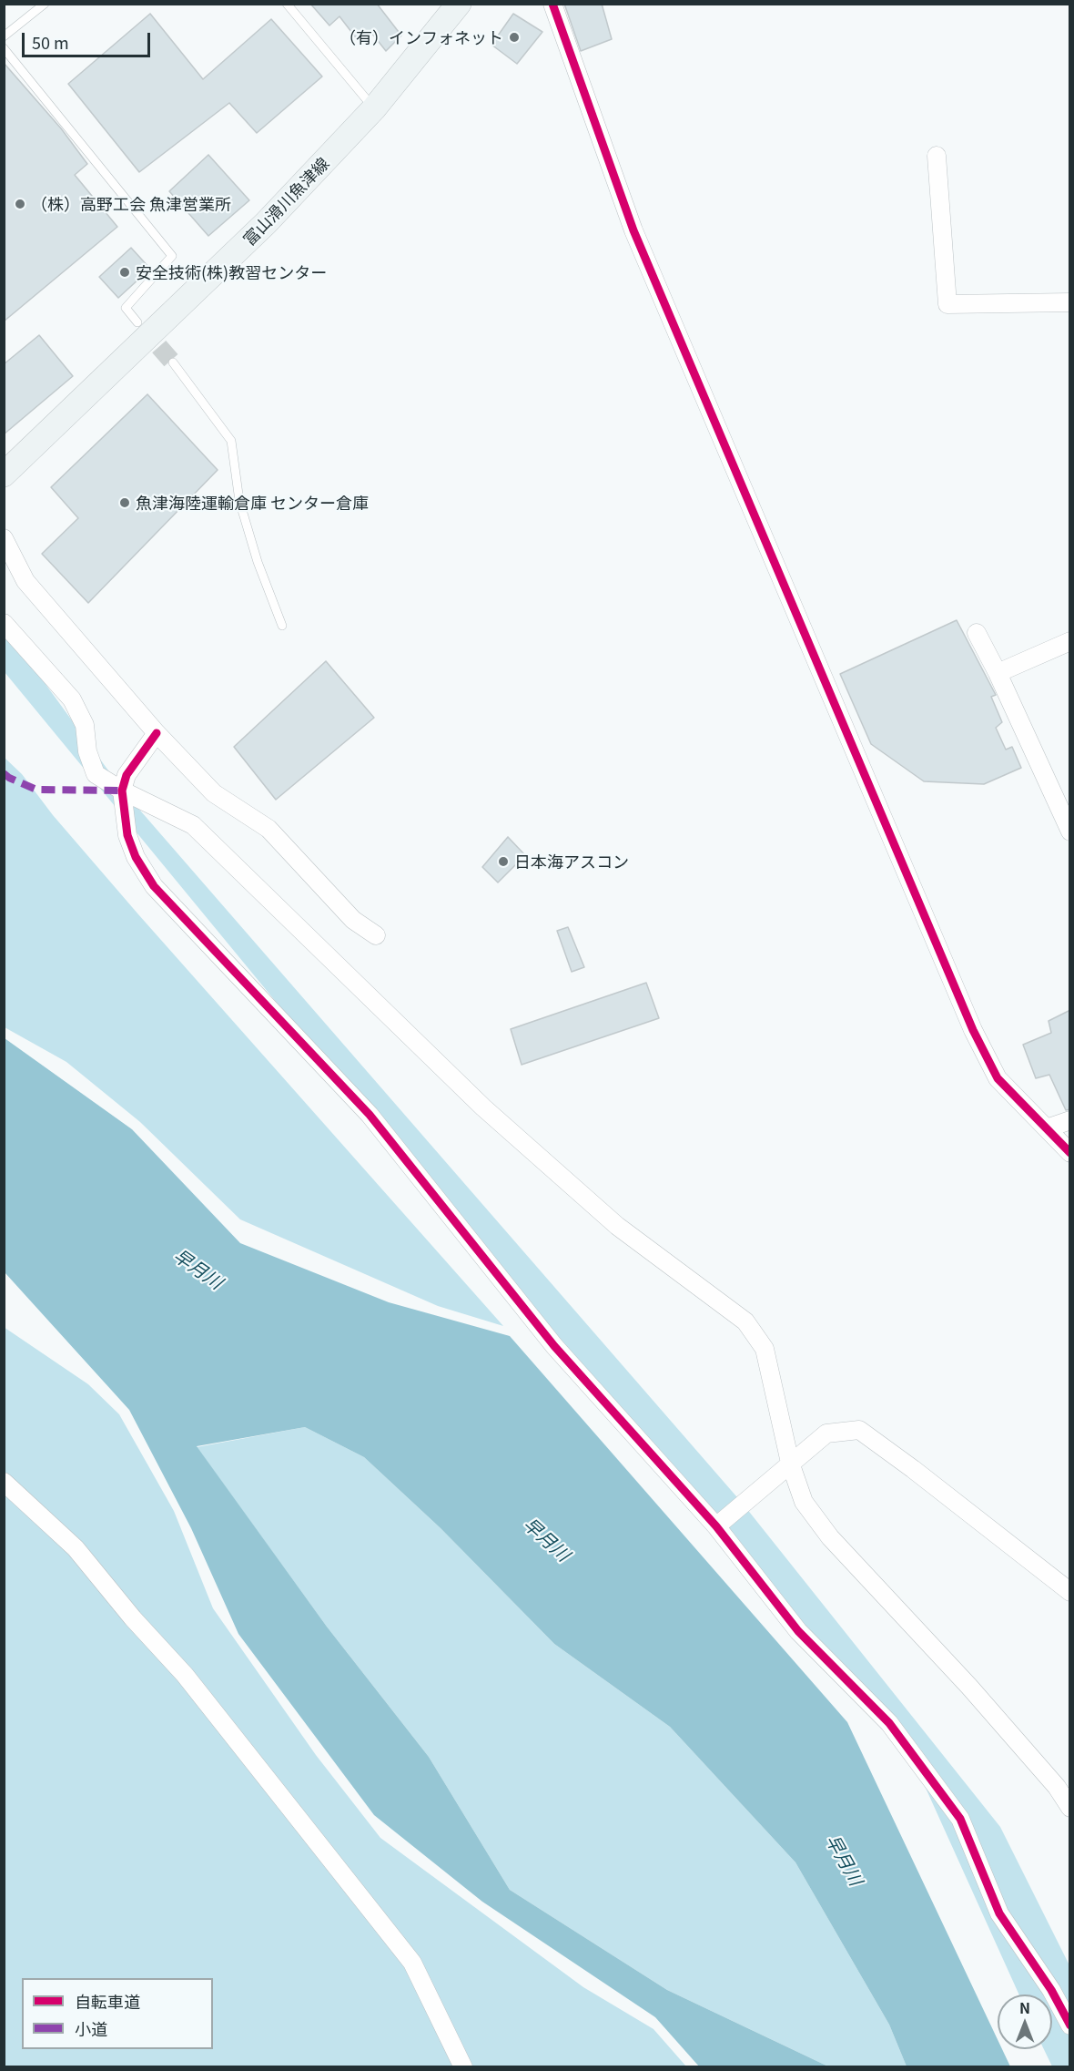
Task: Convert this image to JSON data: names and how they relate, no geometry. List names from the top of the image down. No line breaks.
{"streets":{"main road":["富山滑川魚津線"]},"water":["早月川"],"places":["（有）インフォネット","（株）高野工会 魚津営業所","安全技術(株)教習センター","魚津海陸運輸倉庫 センター倉庫","日本海アスコン"],"legend":["自転車道","小道"],"scale_bar":"50 m","north":"top"}
